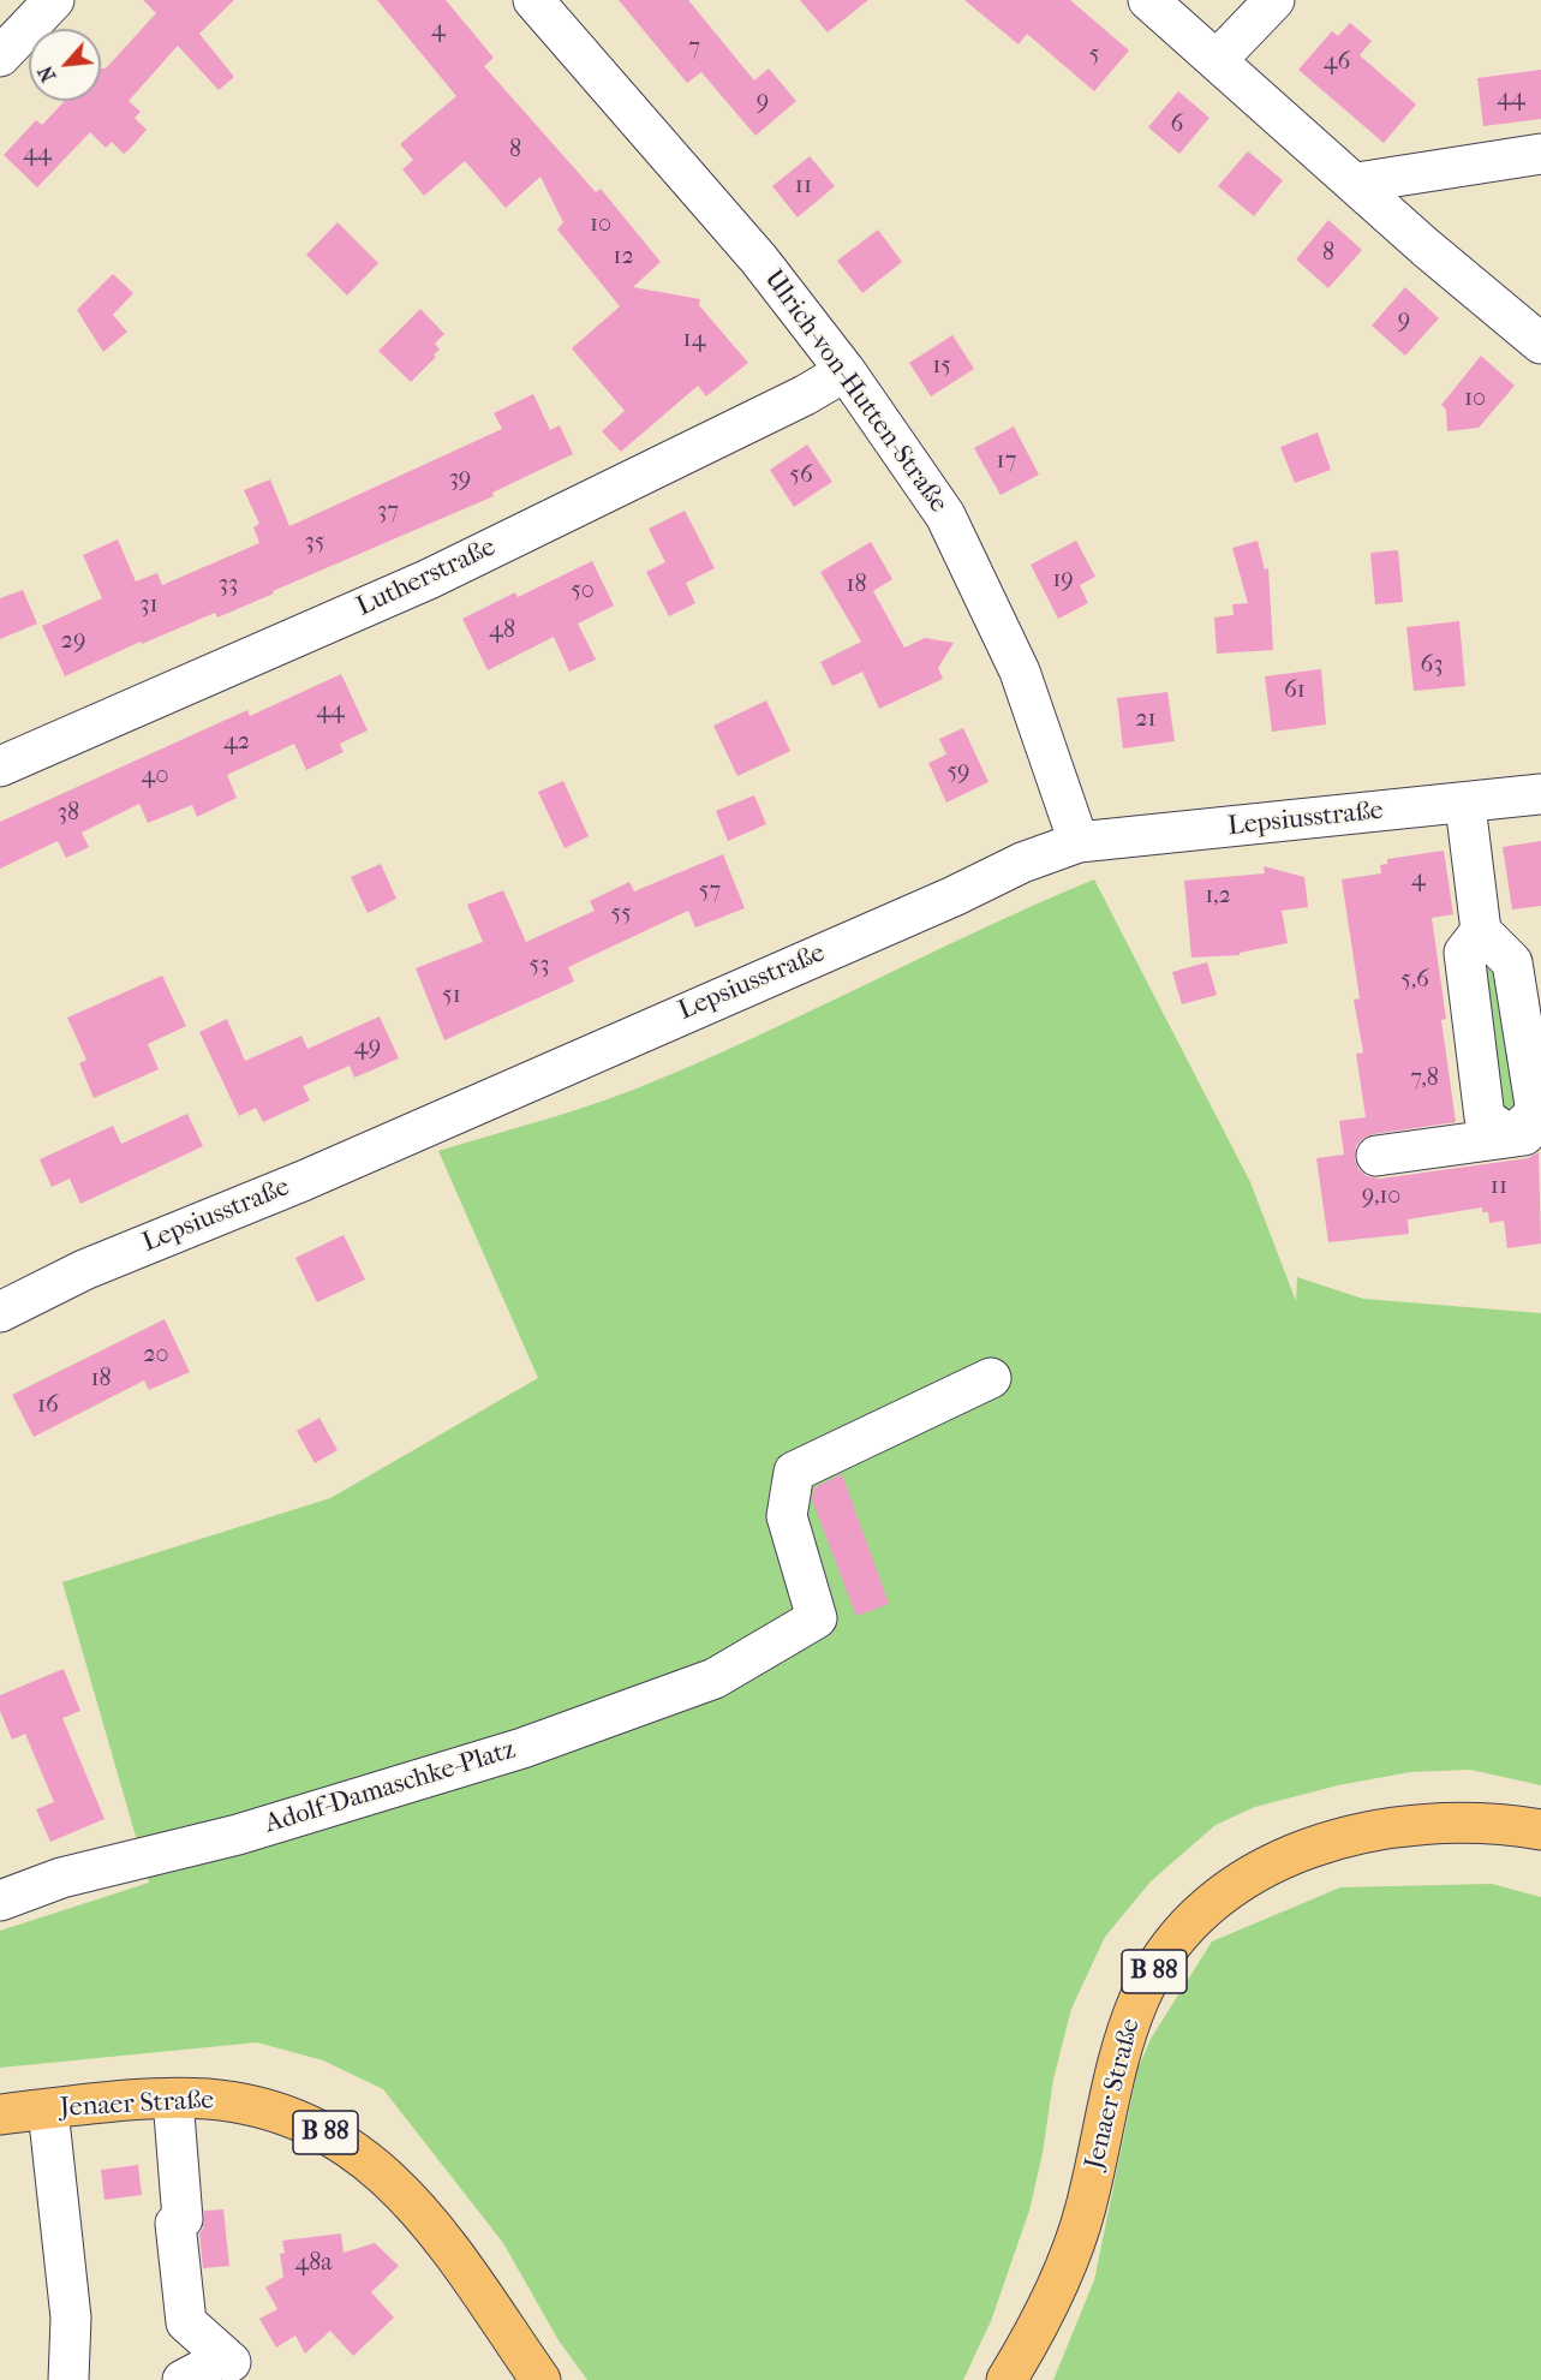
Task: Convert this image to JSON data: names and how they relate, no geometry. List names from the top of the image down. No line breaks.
{"streets":{"main road":["B 88","Jenaer Straße"],"street":["Ulrich-von-Hutten-Straße","Lutherstraße","Lepsiusstraße","Adolf-Damaschke-Platz"]},"crossings":[["Ulrich-von-Hutten-Straße","Lutherstraße"],["Ulrich-von-Hutten-Straße","Lepsiusstraße"]],"house_numbers":["4","7","5","46","44","9","6","8","44","11","10","8","12","9","14","15","10","17","56","39","37","35","19","33","18","50","31","48","29","63","61","44","21","42","59","40","38","4","57","1,2","55","53","5,6","51","49","7,8","11","9,10","20","18","16","48a"],"north":"bottom left"}
